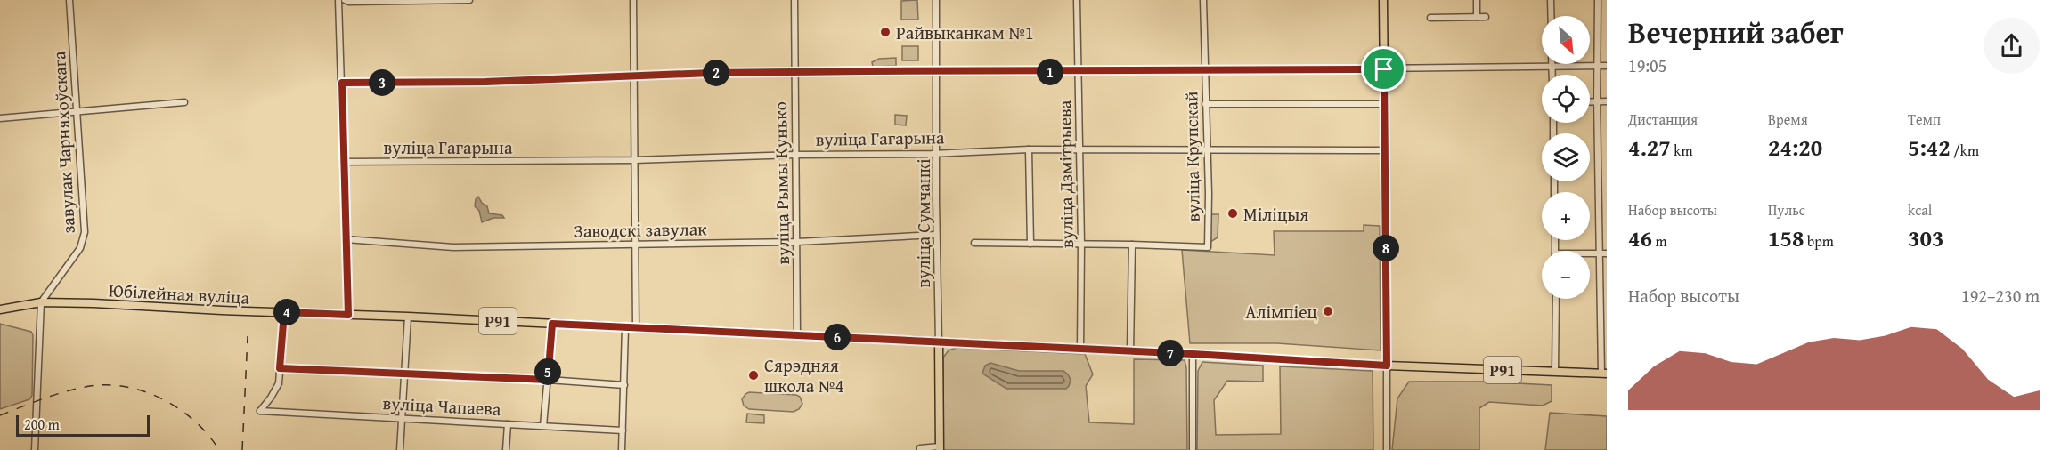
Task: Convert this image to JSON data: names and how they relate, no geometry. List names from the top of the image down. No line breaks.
{"streets":{"main road":["вуліца Сумчанкі","Юбілейная вуліца","Р91"],"street":["вуліца Гагарына","завулак Чарняхоўскага","вуліца Крупскай","вуліца Дзмітрыева","вуліца Рымы Кунько","Заводскі завулак","вуліца Чапаева"]},"crossings":[["вуліца Гагарына","вуліца Крупскай"],["вуліца Гагарына","вуліца Дзмітрыева"],["вуліца Гагарына","вуліца Рымы Кунько"],["вуліца Гагарына","вуліца Сумчанкі"],["завулак Чарняхоўскага","Юбілейная вуліца"],["вуліца Дзмітрыева","Юбілейная вуліца"],["вуліца Рымы Кунько","Заводскі завулак"],["вуліца Рымы Кунько","Юбілейная вуліца"],["вуліца Сумчанкі","Заводскі завулак"],["вуліца Сумчанкі","Юбілейная вуліца"]],"places":["Райвыканкам №1","Міліцыя","Алімпіец","Сярэдняя школа №4"],"scale_bar":"200 m","north":"bottom right","page":{"heading":["Вечерний забег","19:05"],"map_buttons":["+","−"],"pins":["1","2","3","8","4","6","7","5"],"stats":[["Дистанция","4.27 km"],["Время","24:20"],["Темп","5:42 /km"],["Набор высоты","46 m"],["Пульс","158 bpm"],["kcal","303"]],"chart":["Набор высоты","192–230 m"],"scale":"200 m"}}
